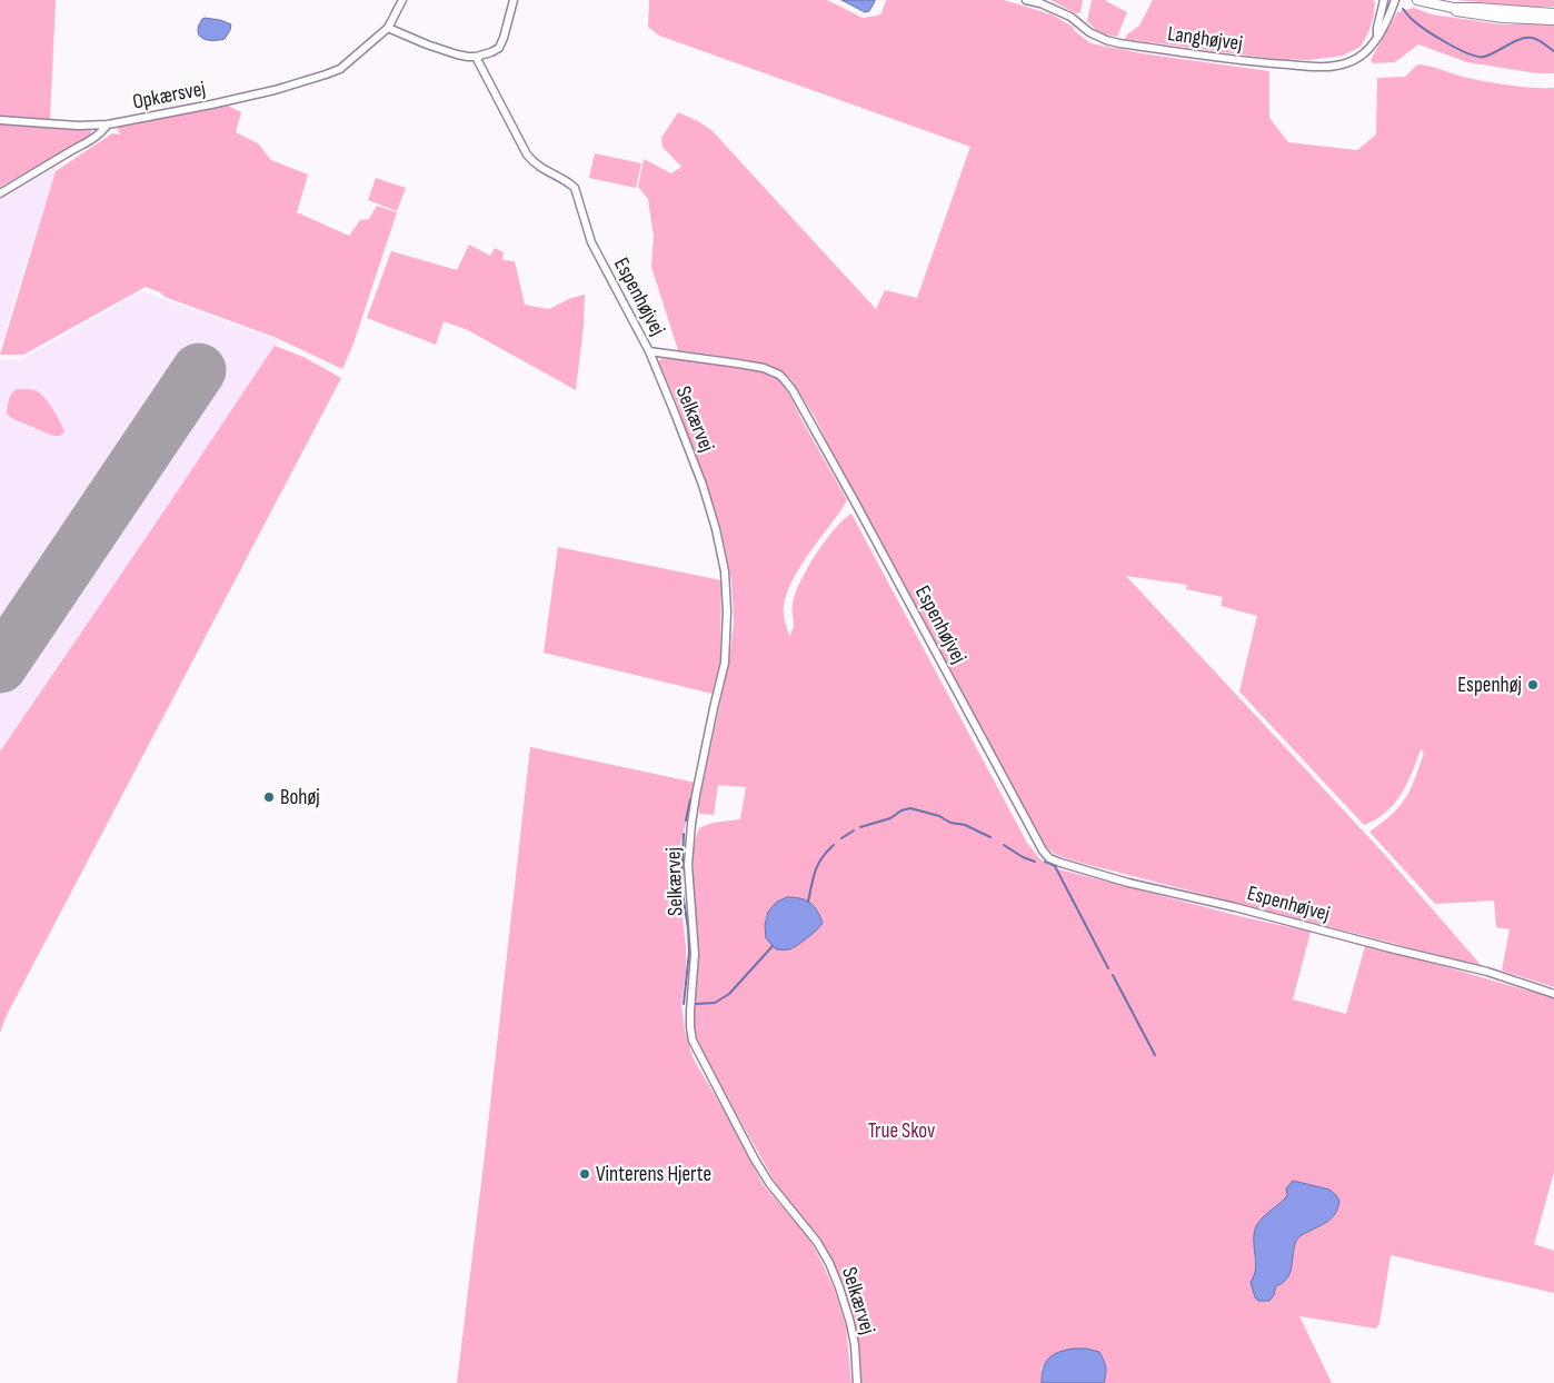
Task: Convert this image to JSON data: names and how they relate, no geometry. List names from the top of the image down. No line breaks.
{"streets":{"street":["Langhøjvej","Opkærsvej","Espenhøjvej","Selkærvej"]},"crossings":[["Espenhøjvej","Selkærvej"]],"parks":["True Skov"],"places":["Espenhøj","Bohøj","Vinterens Hjerte"]}
